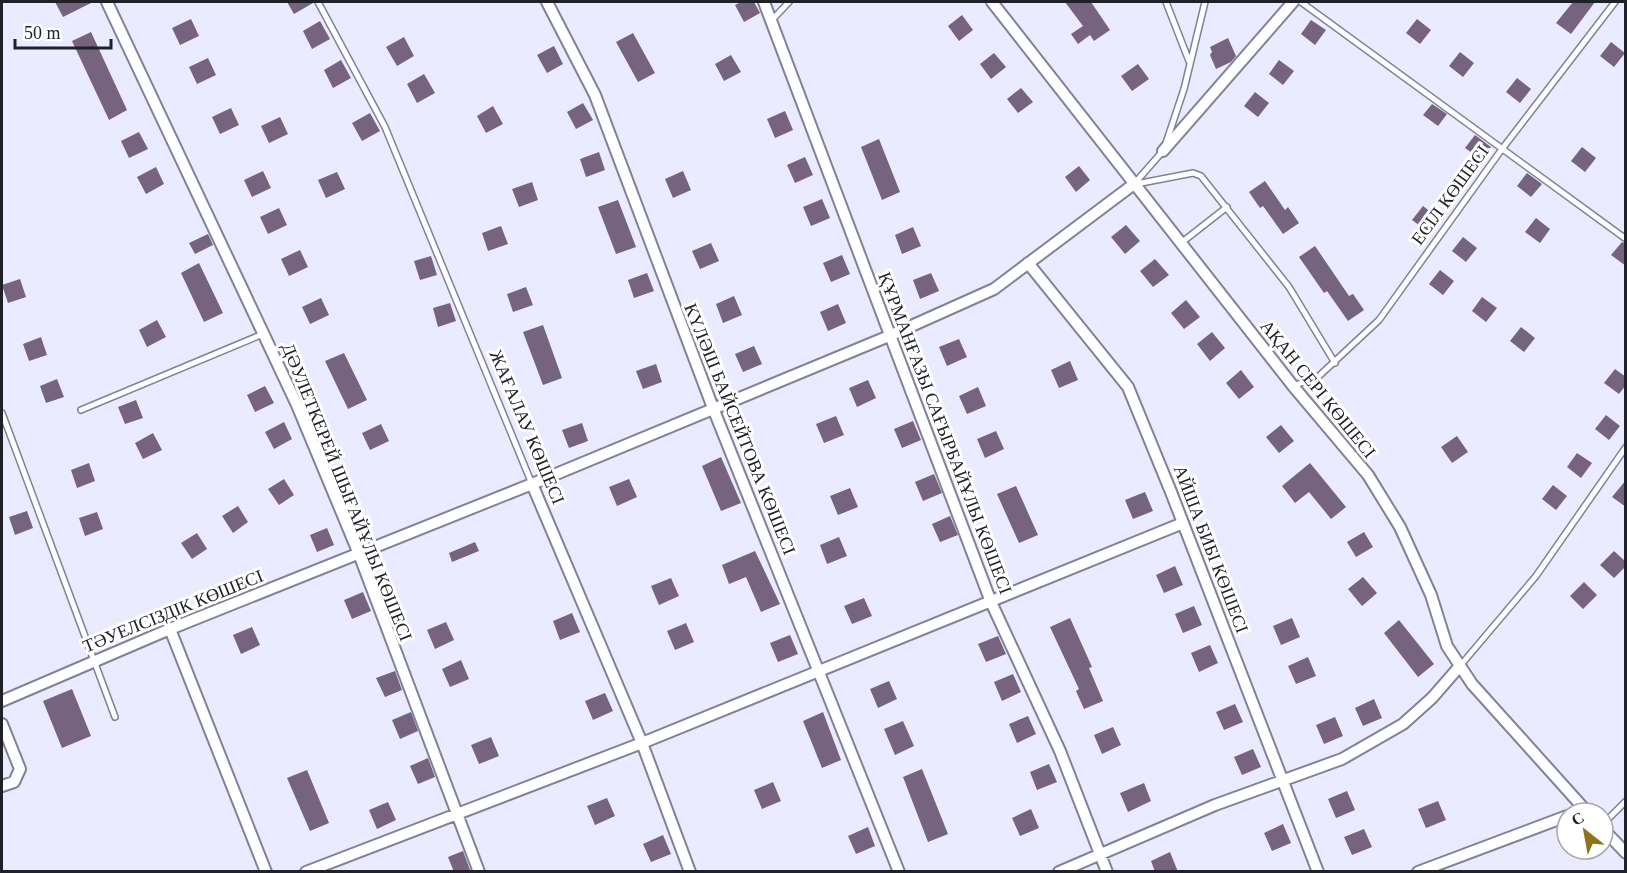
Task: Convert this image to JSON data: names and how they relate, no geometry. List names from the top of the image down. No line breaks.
{"streets":{"street":["АҚАН СЕРІ КӨШЕСІ","ЖАҒАЛАУ КӨШЕСІ","КҮЛӘШ БАЙСЕЙТОВА КӨШЕСІ","ҚҰРМАНҒАЗЫ САҒЫРБАЙҰЛЫ КӨШЕСІ","ДӘУЛЕТКЕРЕЙ ШЫҒАЙҰЛЫ КӨШЕСІ","АЙША БИБІ КӨШЕСІ","ТӘУЕЛСІЗДІК КӨШЕСІ"],"lane":["ЕСІЛ КӨШЕСІ"]},"crossings":[["ЕСІЛ КӨШЕСІ","АҚАН СЕРІ КӨШЕСІ"],["АҚАН СЕРІ КӨШЕСІ","ТӘУЕЛСІЗДІК КӨШЕСІ"],["ЖАҒАЛАУ КӨШЕСІ","ТӘУЕЛСІЗДІК КӨШЕСІ"],["КҮЛӘШ БАЙСЕЙТОВА КӨШЕСІ","ТӘУЕЛСІЗДІК КӨШЕСІ"],["ҚҰРМАНҒАЗЫ САҒЫРБАЙҰЛЫ КӨШЕСІ","ТӘУЕЛСІЗДІК КӨШЕСІ"],["ДӘУЛЕТКЕРЕЙ ШЫҒАЙҰЛЫ КӨШЕСІ","ТӘУЕЛСІЗДІК КӨШЕСІ"],["АЙША БИБІ КӨШЕСІ","ТӘУЕЛСІЗДІК КӨШЕСІ"]],"scale_bar":"50 m","north":"top left"}
